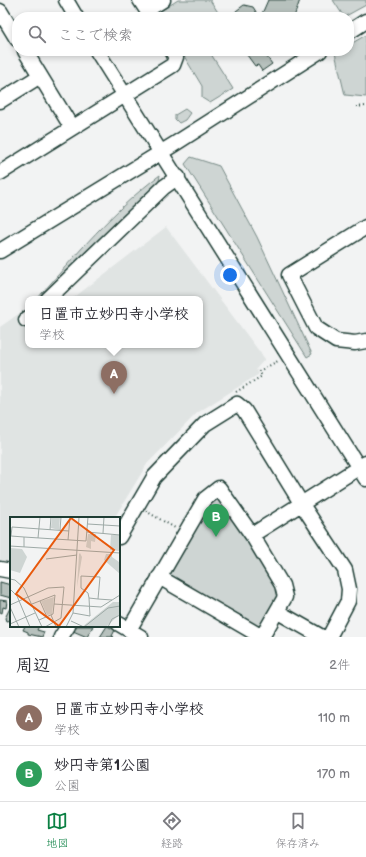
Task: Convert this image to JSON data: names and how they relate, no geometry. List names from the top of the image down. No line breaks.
{"page":{"search":"ここで検索","popup":["日置市立妙円寺小学校","学校"],"pins":["A","B"],"heading":["周辺","2件"],"list":[{"mark":"A","name":"日置市立妙円寺小学校","note":"学校","value":"110 m"},{"mark":"B","name":"妙円寺第1公園","note":"公園","value":"170 m"}],"nav":["地図","経路","保存済み"]}}
